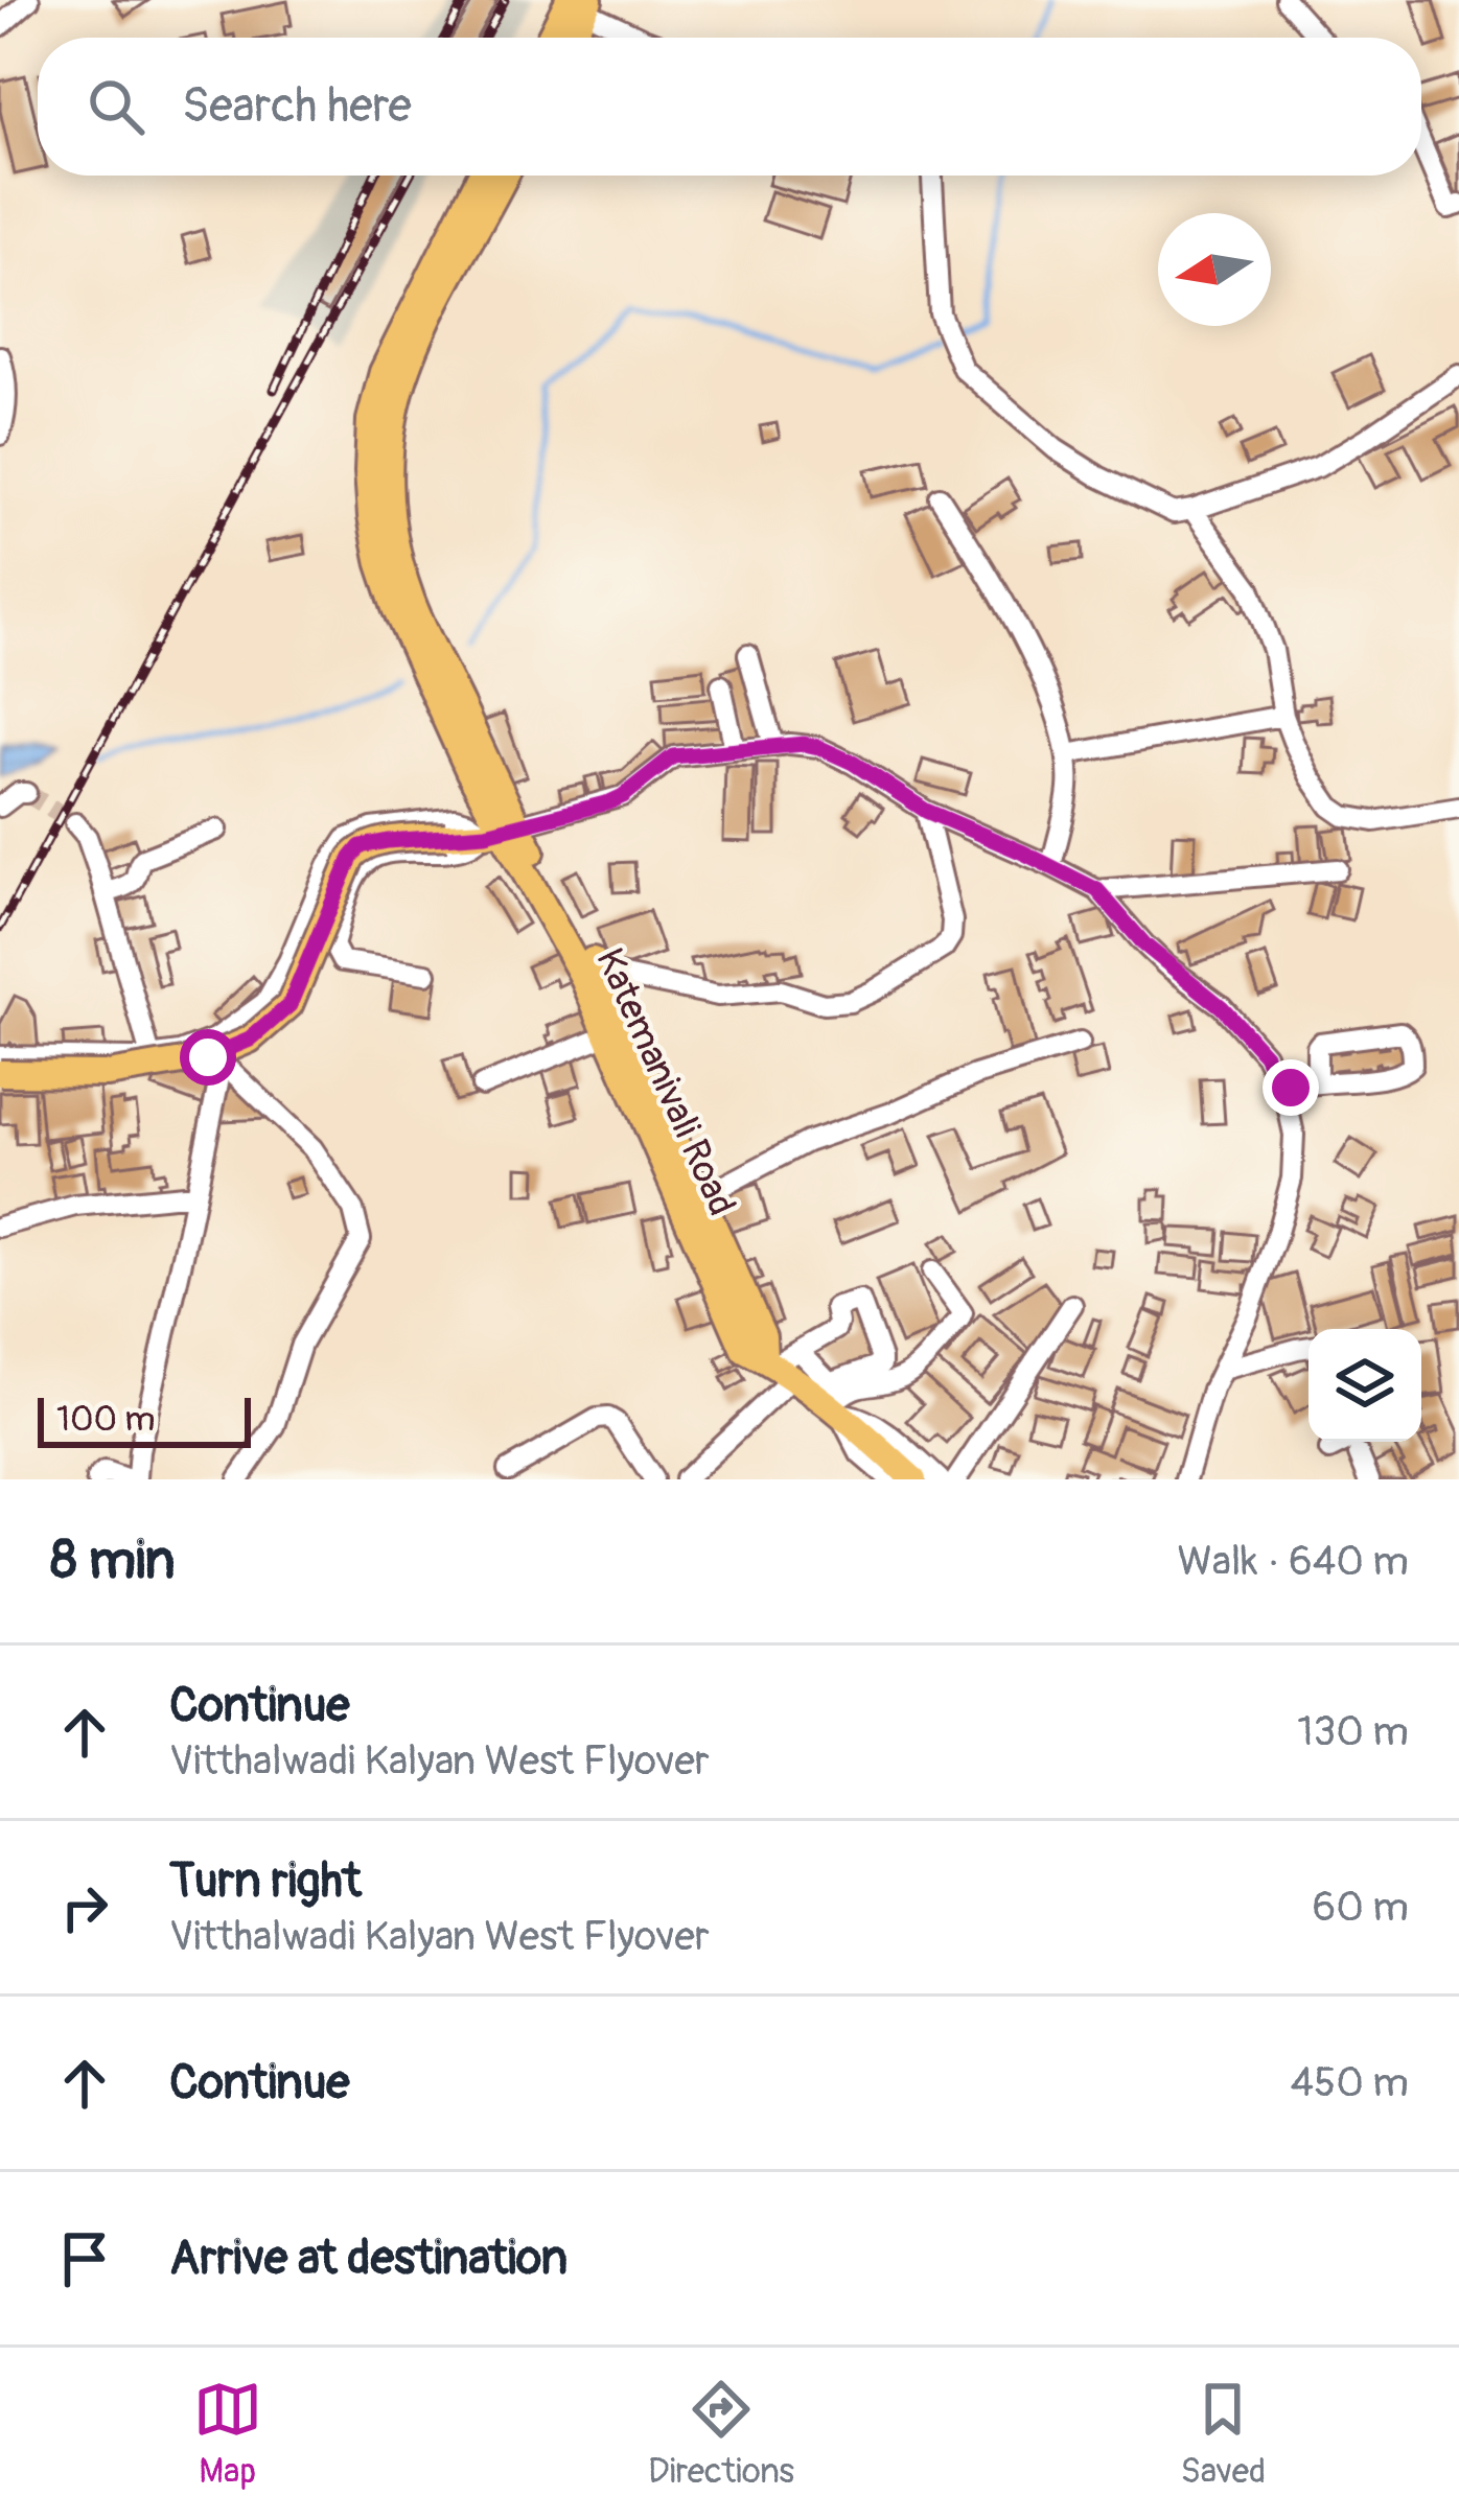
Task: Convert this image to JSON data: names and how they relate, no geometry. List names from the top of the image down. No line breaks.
{"streets":{"main road":["Katemanivali Road"]},"scale_bar":"100 m","north":"left","page":{"search":"Search here","scale":"100 m","heading":["8 min","Walk · 640 m"],"list":[["Continue","Vitthalwadi Kalyan West Flyover","130 m"],["Turn right","Vitthalwadi Kalyan West Flyover","60 m"],["Continue","450 m"],"Arrive at destination"],"nav":["Map","Directions","Saved"]}}
